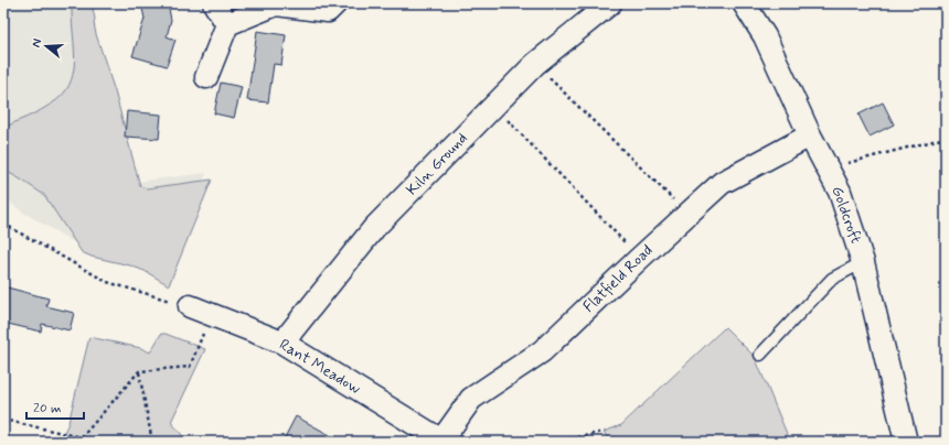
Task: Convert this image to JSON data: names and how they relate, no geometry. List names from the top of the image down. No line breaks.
{"streets":{"street":["Kiln Ground","Goldcroft","Flatfield Road","Rant Meadow"]},"crossings":[["Kiln Ground","Rant Meadow"],["Goldcroft","Flatfield Road"],["Flatfield Road","Rant Meadow"]],"scale_bar":"20 m","north":"left"}
